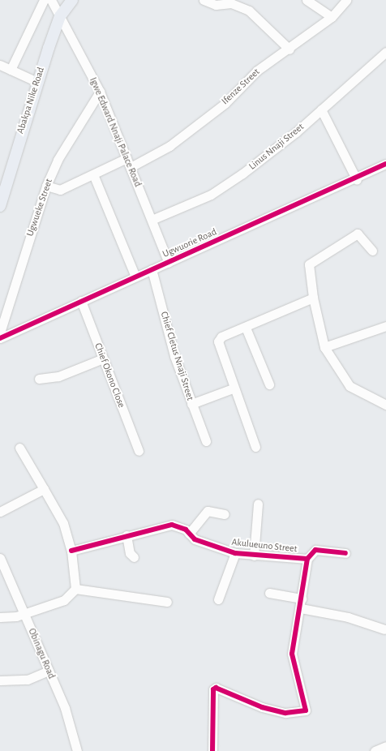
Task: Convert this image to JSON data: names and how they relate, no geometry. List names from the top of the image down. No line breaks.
{"streets":{"main road":["Abakpa Nike Road"],"street":["Ifenze Street","Igwe Edward Nnaji Palace Road","Linus Nnaji Street","Ugwueke Street","Ugwuorie Road","Chief Cletus Nnaji Street","Chief Okono Close","Akulueuno Street","Obinagu Road"]},"crossings":[["Ifenze Street","Igwe Edward Nnaji Palace Road"],["Abakpa Nike Road","Igwe Edward Nnaji Palace Road"],["Igwe Edward Nnaji Palace Road","Linus Nnaji Street"],["Igwe Edward Nnaji Palace Road","Ugwueke Street"],["Igwe Edward Nnaji Palace Road","Ugwuorie Road"],["Ugwuorie Road","Chief Cletus Nnaji Street"],["Ugwuorie Road","Chief Okono Close"]]}
